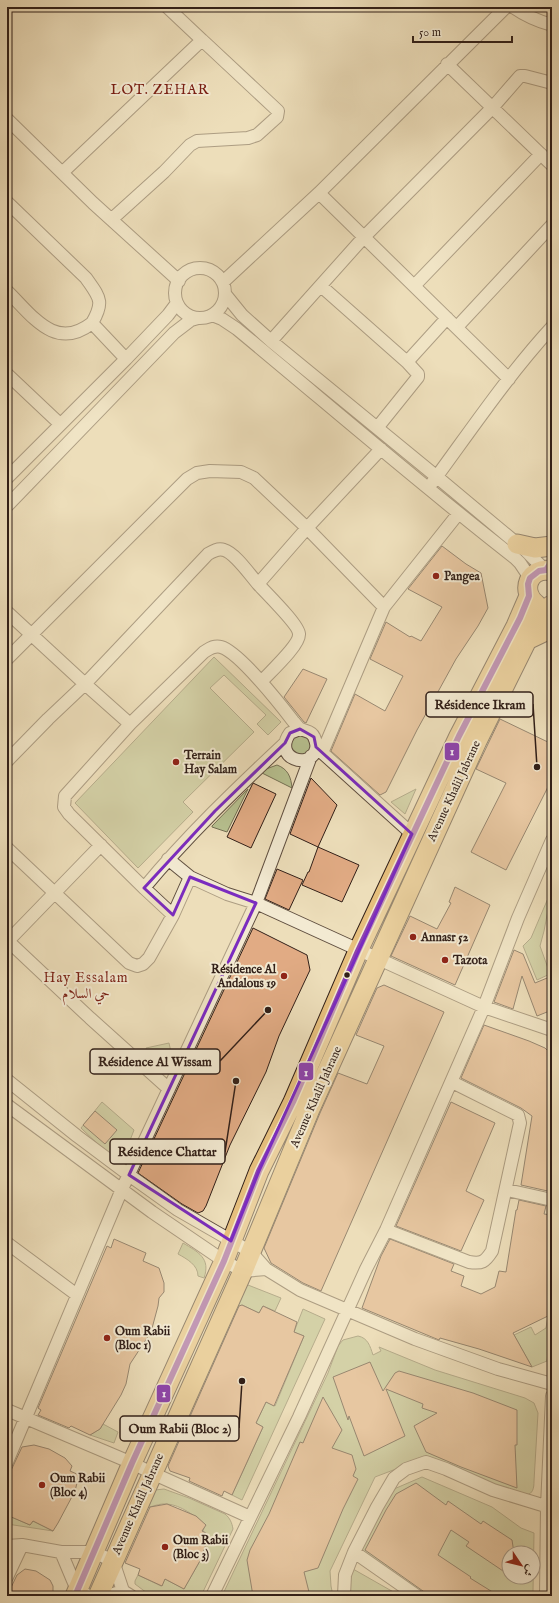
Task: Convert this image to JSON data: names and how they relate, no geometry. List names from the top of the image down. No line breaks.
{"streets":{"main road":["Avenue Khalil Jabrane"]},"districts":["LOT. ZEHAR","Hay Essalam حي السلام"],"places":["Pangea","Terrain Hay Salam","Résidence Ikram","Annasr 52","Tazota","Résidence Al Andalous 19","Résidence Al Wissam","Résidence Chattar","Oum Rabii (Bloc 1)","Oum Rabii (Bloc 2)","Oum Rabii (Bloc 4)","Oum Rabii (Bloc 3)"],"lines":["transit line 1"],"scale_bar":"50 m","north":"bottom right"}
